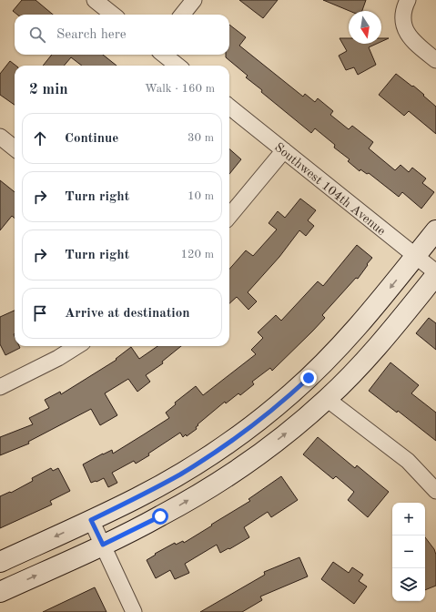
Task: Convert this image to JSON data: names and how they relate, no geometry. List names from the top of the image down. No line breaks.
{"streets":{"street":["Southwest 104th Avenue"]},"north":"bottom","page":{"search":"Search here","heading":["2 min","Walk · 160 m"],"list":[["Continue","30 m"],["Turn right","10 m"],["Turn right","120 m"],"Arrive at destination"],"map_buttons":["+","−"]}}
